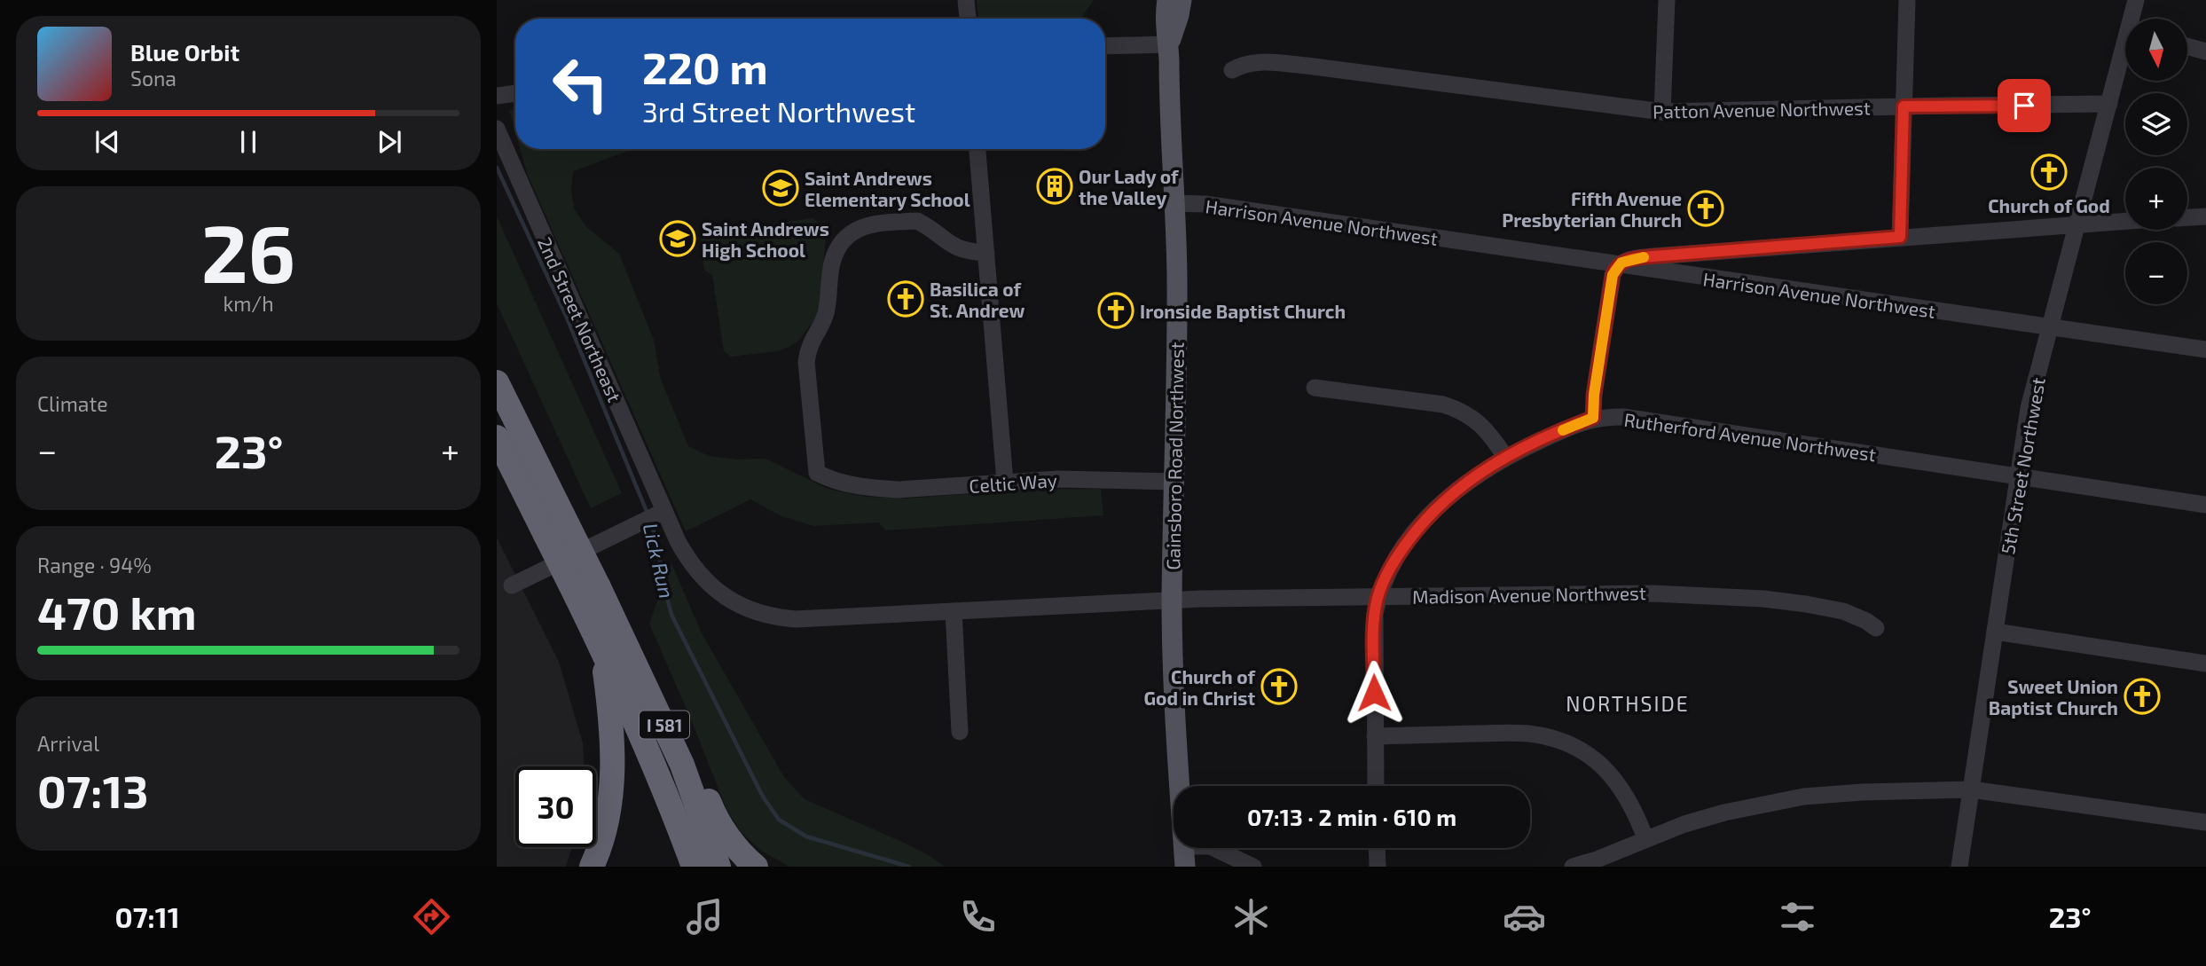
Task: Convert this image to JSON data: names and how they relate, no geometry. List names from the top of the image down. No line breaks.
{"streets":{"highway":["I 581"],"main road":["Gainsboro Road Northwest"],"street":["Patton Avenue Northwest","Harrison Avenue Northwest","2nd Street Northeast","Rutherford Avenue Northwest","5th Street Northwest","Celtic Way","Madison Avenue Northwest"]},"crossings":[["Patton Avenue Northwest","5th Street Northwest"],["Harrison Avenue Northwest","Gainsboro Road Northwest"],["Harrison Avenue Northwest","5th Street Northwest"],["2nd Street Northeast","Madison Avenue Northwest"],["Rutherford Avenue Northwest","5th Street Northwest"],["Rutherford Avenue Northwest","Madison Avenue Northwest"],["Gainsboro Road Northwest","Celtic Way"],["Gainsboro Road Northwest","Madison Avenue Northwest"]],"districts":["NORTHSIDE"],"water":["Lick Run"],"places":{"church":["Church of God","Fifth Avenue Presbyterian Church","Basilica of St. Andrew","Ironside Baptist Church","Church of God in Christ","Sweet Union Baptist Church"],"building":["Our Lady of the Valley"],"school or university":["Saint Andrews Elementary School","Saint Andrews High School"]},"north":"bottom","page":{"map_buttons":["+","−"],"turn":["220 m","3rd Street Northwest"],"song":["Blue Orbit","Sona"],"tile":[["26","km/h"],"Climate",["Range · 94%","470 km"],["Arrival","07:13"]],"heat":["−","23°","+"],"limit":"30","trip":"07:13 · 2 min · 610 m","tabs":["07:11","23°"]}}
